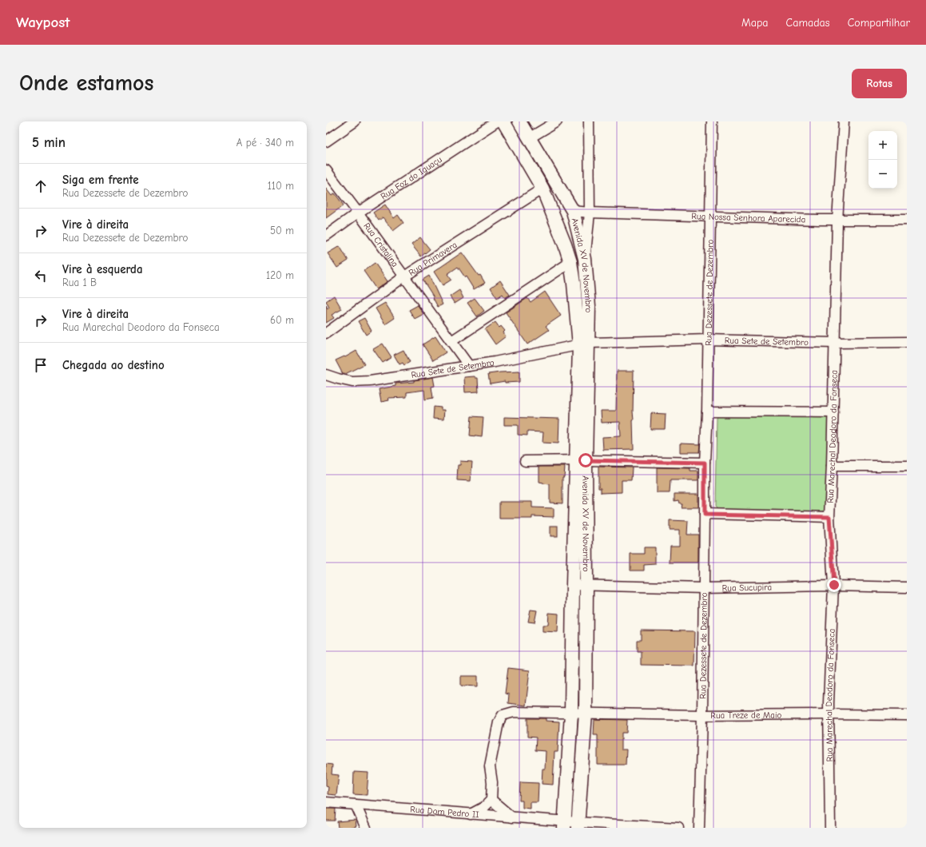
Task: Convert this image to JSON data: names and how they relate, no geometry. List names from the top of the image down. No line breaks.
{"streets":{"main road":["Avenida XV de Novembro"],"street":["Rua Foz do Iguaçu","Rua Nossa Senhora Aparecida","Rua Cristalina","Rua Primavera","Rua Dezessete de Dezembro","Rua Sete de Setembro","Rua Marechal Deodoro da Fonseca","Rua Sucupira","Rua Treze de Maio","Rua Dom Pedro II"]},"crossings":[["Rua Foz do Iguaçu","Rua Cristalina"],["Rua Nossa Senhora Aparecida","Avenida XV de Novembro"],["Rua Nossa Senhora Aparecida","Rua Dezessete de Dezembro"],["Rua Nossa Senhora Aparecida","Rua Marechal Deodoro da Fonseca"],["Rua Cristalina","Rua Primavera"],["Rua Cristalina","Rua Sete de Setembro"],["Rua Primavera","Avenida XV de Novembro"],["Avenida XV de Novembro","Rua Sete de Setembro"],["Avenida XV de Novembro","Rua Sucupira"],["Avenida XV de Novembro","Rua Treze de Maio"],["Avenida XV de Novembro","Rua Dom Pedro II"],["Rua Dezessete de Dezembro","Rua Sete de Setembro"],["Rua Dezessete de Dezembro","Rua Sucupira"],["Rua Dezessete de Dezembro","Rua Treze de Maio"],["Rua Sete de Setembro","Rua Marechal Deodoro da Fonseca"],["Rua Marechal Deodoro da Fonseca","Rua Sucupira"],["Rua Marechal Deodoro da Fonseca","Rua Treze de Maio"]],"page":{"header":"Waypost","nav":["Mapa","Camadas","Compartilhar"],"buttons":"Rotas","title":"Onde estamos","heading":["5 min","A pé · 340 m"],"map_buttons":["+","−"],"list":[["Siga em frente","Rua Dezessete de Dezembro","110 m"],["Vire à direita","Rua Dezessete de Dezembro","50 m"],["Vire à esquerda","Rua 1 B","120 m"],["Vire à direita","Rua Marechal Deodoro da Fonseca","60 m"],"Chegada ao destino"]}}
